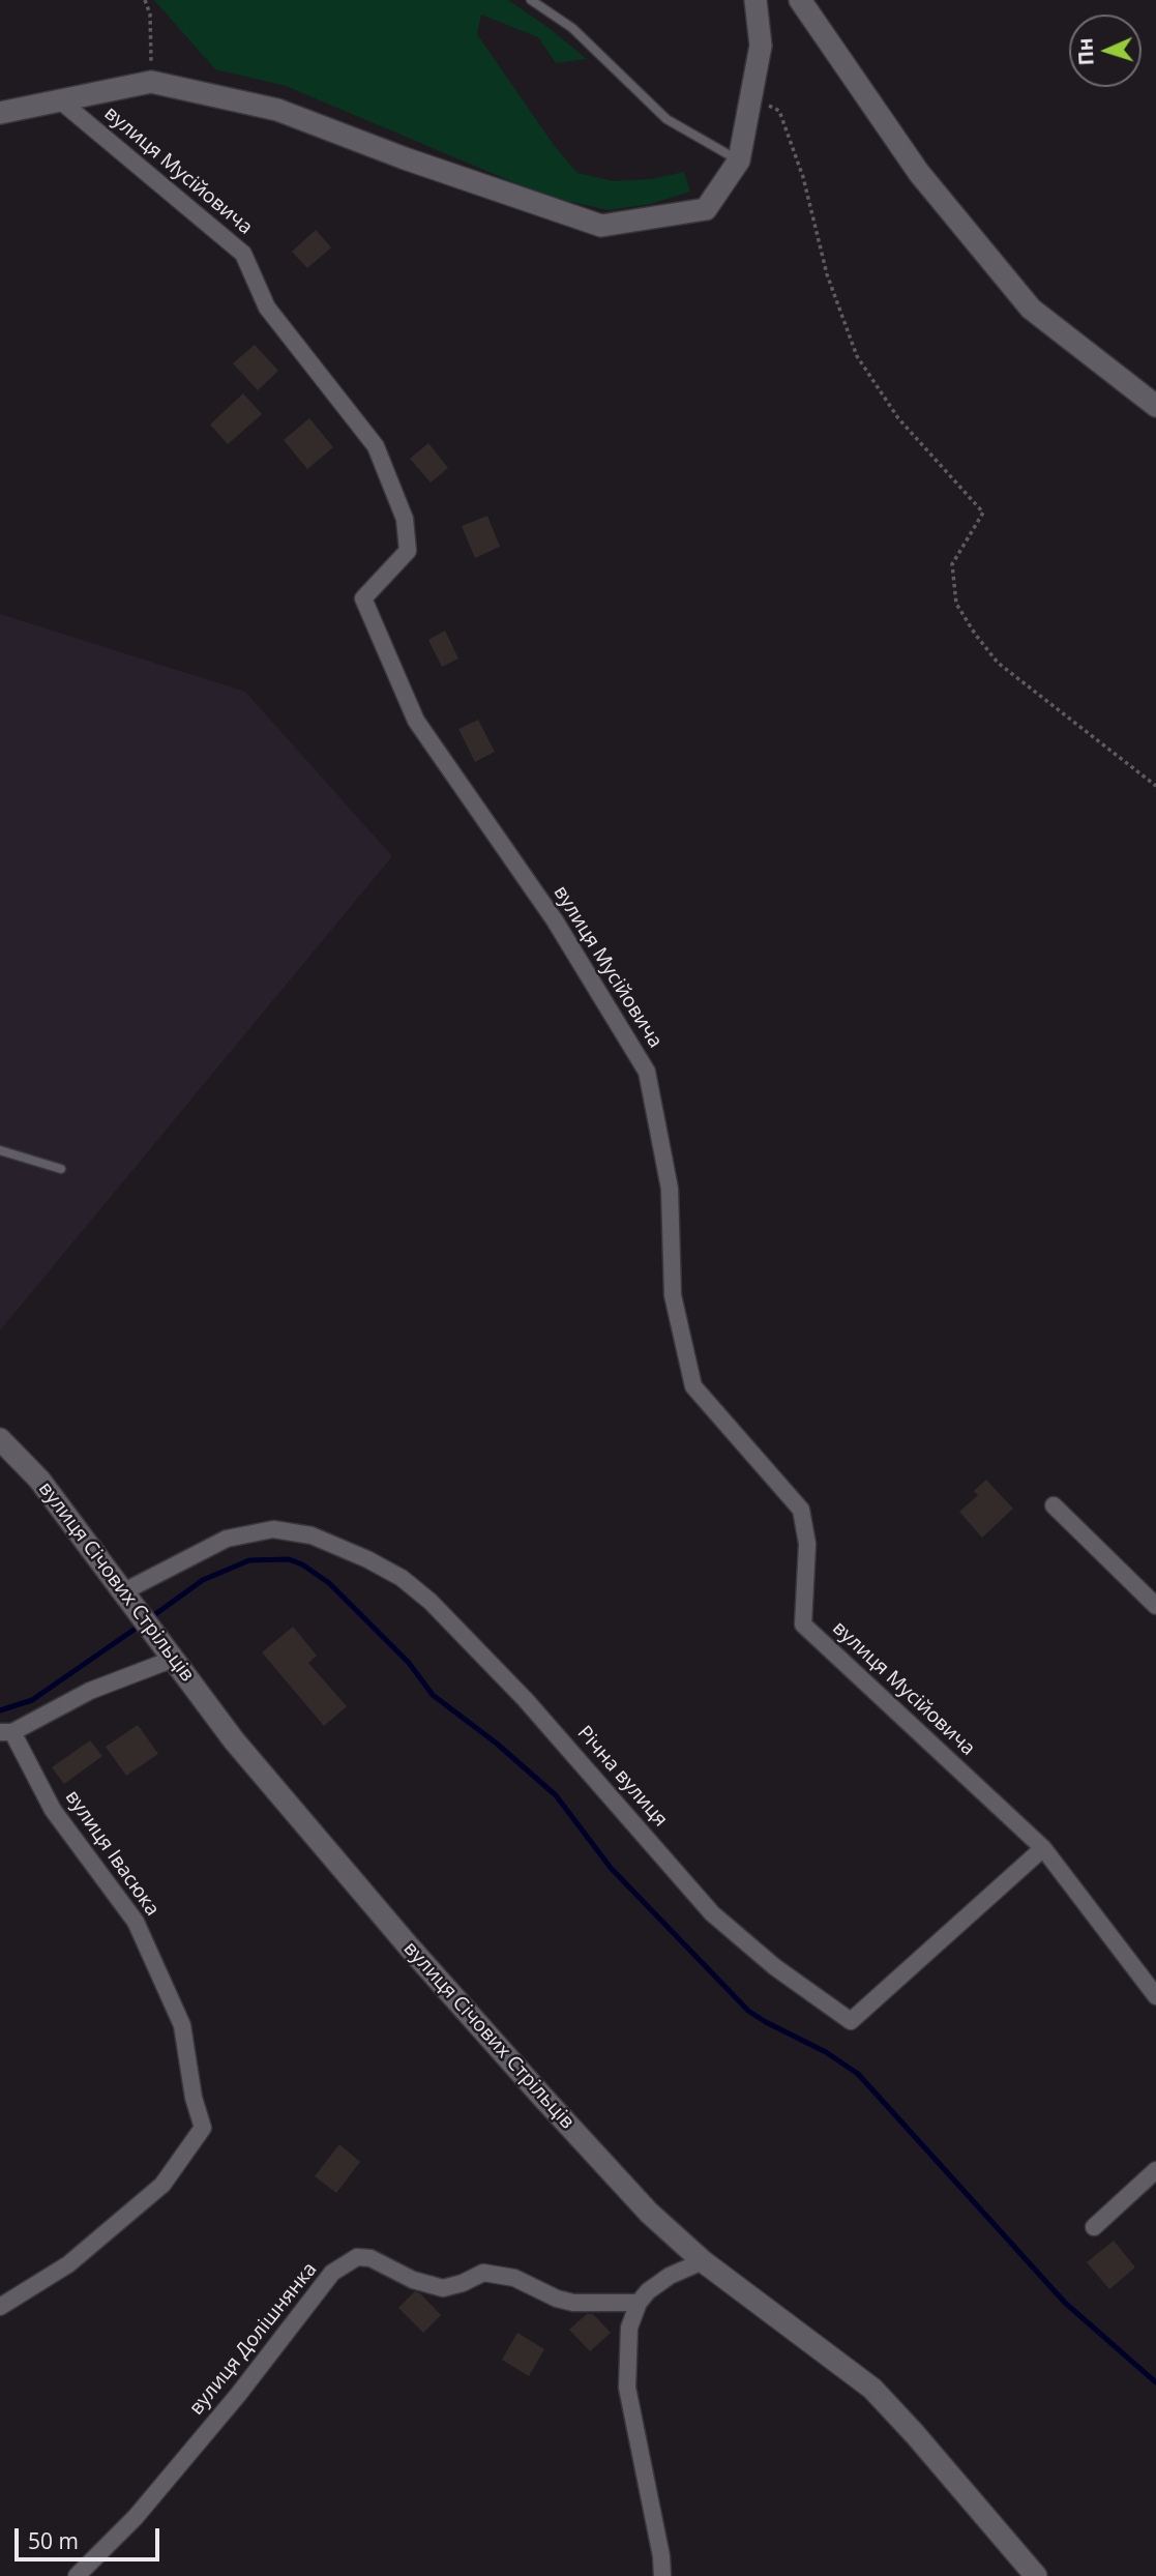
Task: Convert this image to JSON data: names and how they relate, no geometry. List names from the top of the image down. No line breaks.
{"streets":{"street":["вулиця Мусійовича","вулиця Січових Стрільців","Річна вулиця","вулиця Івасюка","вулиця Долішнянка"]},"crossings":[["вулиця Мусійовича","Річна вулиця"],["вулиця Січових Стрільців","Річна вулиця"]],"scale_bar":"50 m","north":"left"}
